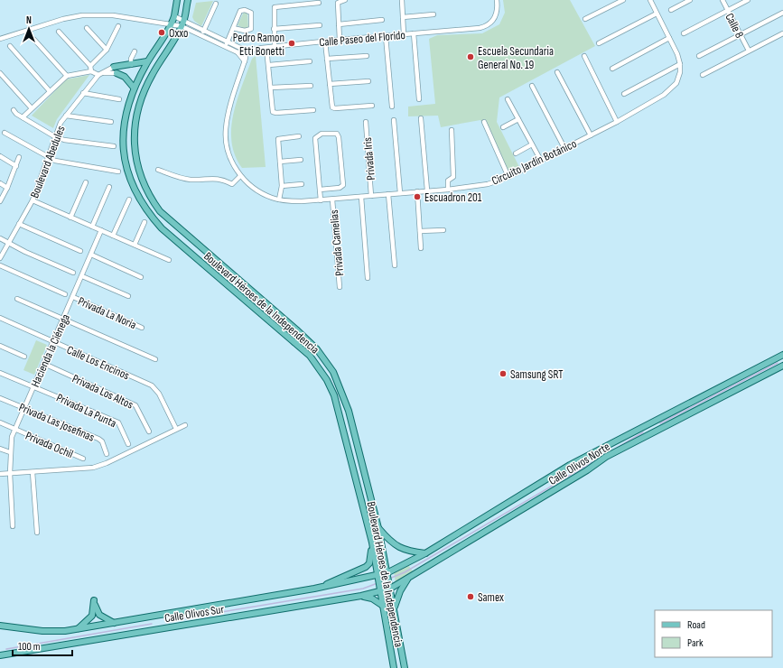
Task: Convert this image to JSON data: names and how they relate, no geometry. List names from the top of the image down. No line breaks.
{"streets":{"main road":["Boulevard Héroes de la Independencia","Calle Olivos Norte","Calle Olivos Sur"],"street":["Calle 8","Calle Paseo del Florido","Privada Iris","Boulevard Abedules","Circuito Jardín Botánico","Privada Camelias","Privada La Noria","Hacienda la Ciénega","Calle Los Encinos","Privada Los Altos","Privada La Punta","Privada Las Josefinas","Privada Ochil"]},"crossings":[["Calle Paseo del Florido","Circuito Jardín Botánico"],["Privada Iris","Circuito Jardín Botánico"],["Circuito Jardín Botánico","Privada Camelias"],["Boulevard Héroes de la Independencia","Calle Olivos Norte"],["Boulevard Héroes de la Independencia","Calle Olivos Sur"],["Privada La Noria","Hacienda la Ciénega"],["Hacienda la Ciénega","Calle Los Encinos"],["Hacienda la Ciénega","Privada Los Altos"],["Hacienda la Ciénega","Privada La Punta"],["Hacienda la Ciénega","Privada Las Josefinas"],["Hacienda la Ciénega","Privada Ochil"],["Calle Olivos Norte","Calle Olivos Sur"]],"places":["Oxxo","Pedro Ramon Etti Bonetti","Escuela Secundaria General No. 19","Escuadron 201","Samsung SRT","Samex"],"legend":["Road","Park"],"scale_bar":"100 m","north":"top"}
